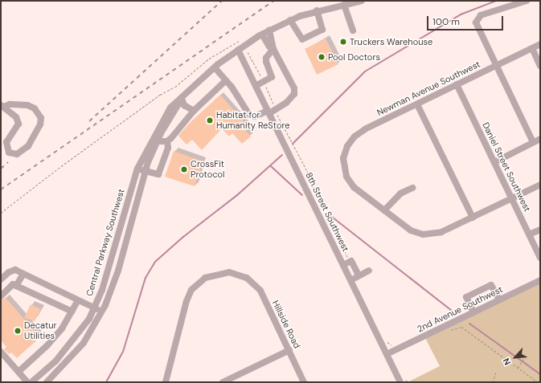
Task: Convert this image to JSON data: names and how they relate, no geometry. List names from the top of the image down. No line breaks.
{"streets":{"street":["Newman Avenue Southwest","Daniel Street Southwest","8th Street Southwest","Central Parkway Southwest","2nd Avenue Southwest","Hillside Road"]},"crossings":[["Newman Avenue Southwest","Daniel Street Southwest"],["8th Street Southwest","Central Parkway Southwest"],["8th Street Southwest","2nd Avenue Southwest"]],"places":["Truckers Warehouse","Pool Doctors","Habitat for Humanity ReStore","CrossFit Protocol","Decatur Utilities"],"scale_bar":"100 m","north":"bottom left"}
